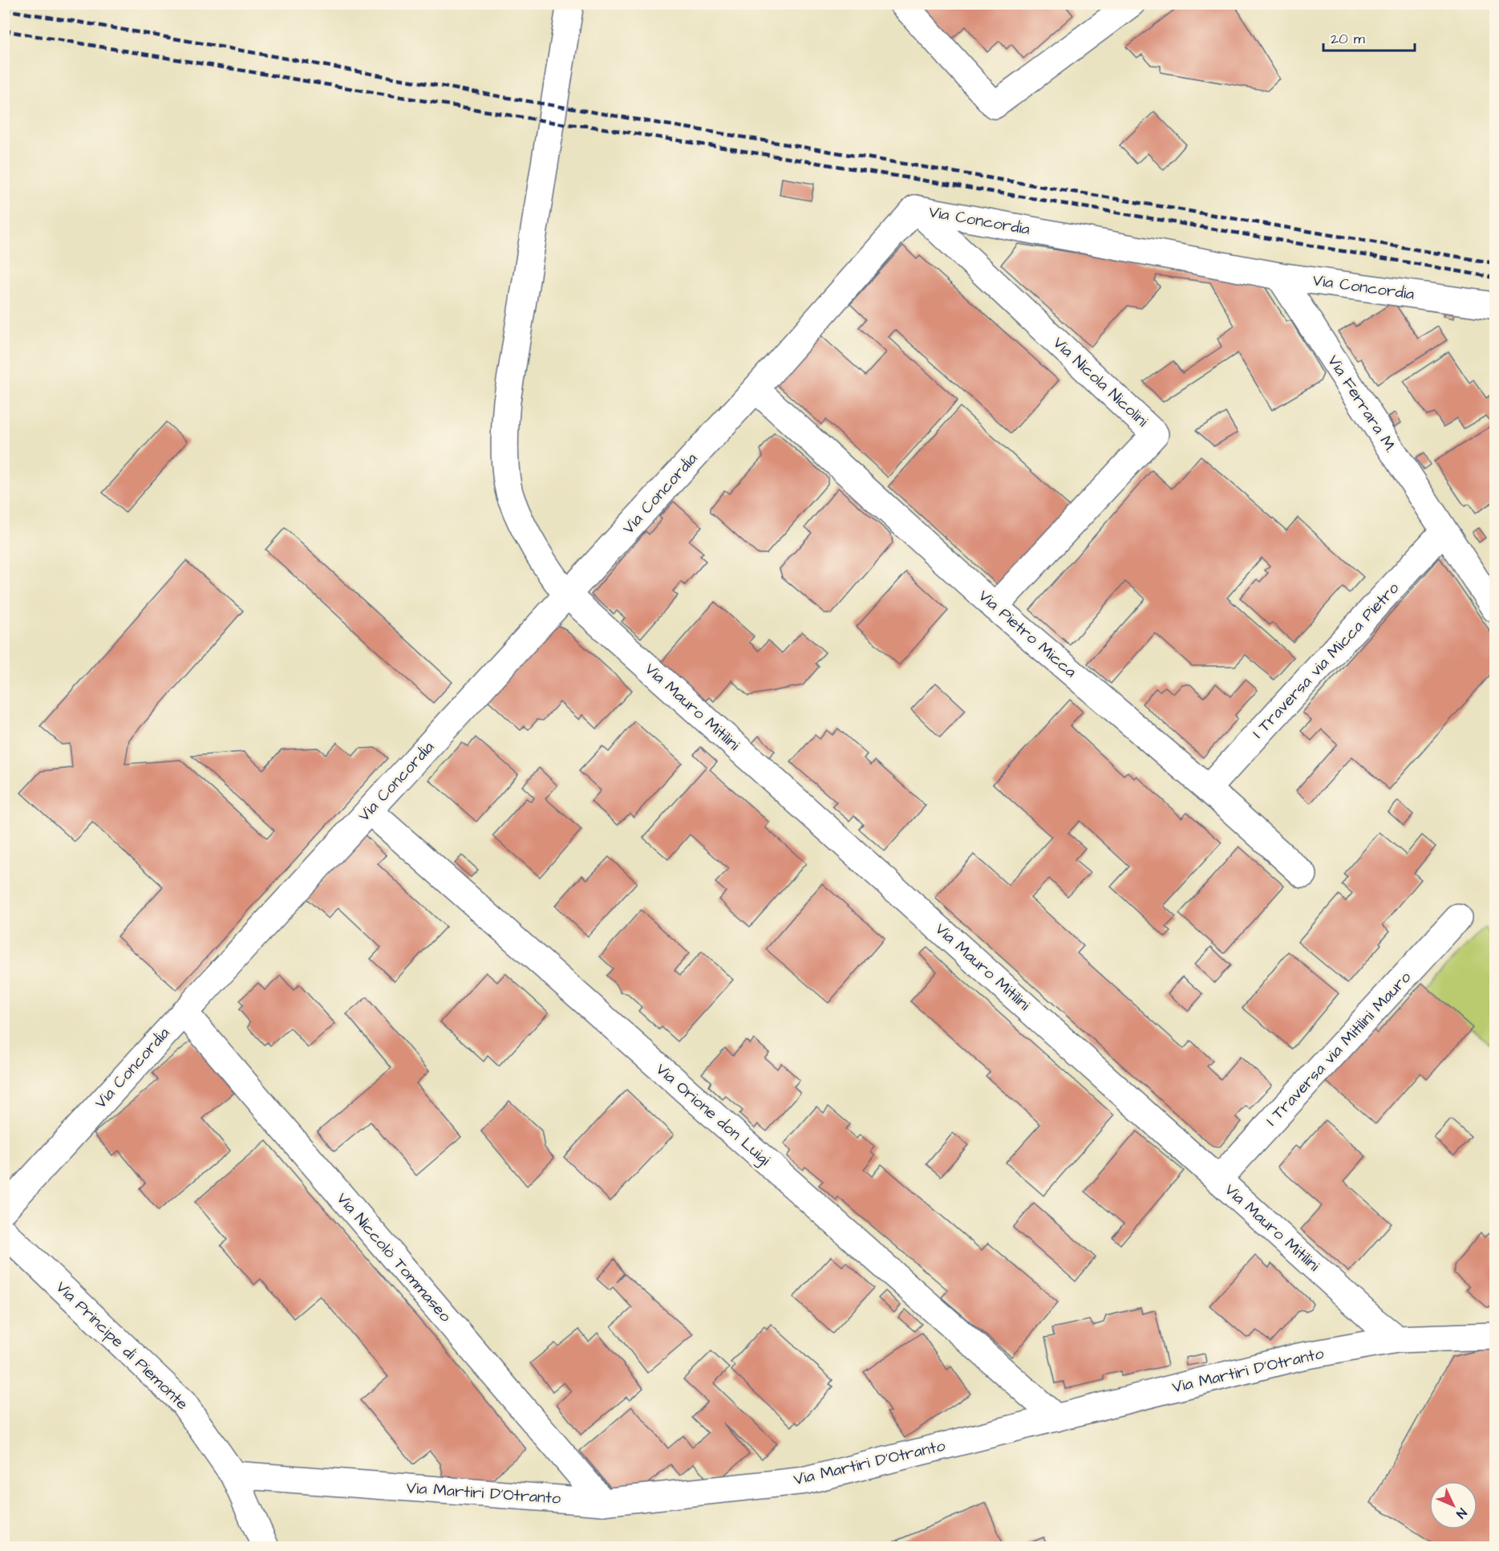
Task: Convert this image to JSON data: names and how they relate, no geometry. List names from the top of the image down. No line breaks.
{"streets":{"street":["Via Concordia","Via Nicola Nicolini","Via Ferrara M.","Via Pietro Micca","I Traversa via Micca Pietro","Via Mauro Mitilini","I Traversa via Mitilini Mauro","Via Orione don Luigi","Via Niccolò Tommaseo","Via Principe di Piemonte","Via Martiri D'Otranto"]},"crossings":[["Via Concordia","Via Nicola Nicolini"],["Via Concordia","Via Ferrara M."],["Via Concordia","Via Pietro Micca"],["Via Concordia","Via Mauro Mitilini"],["Via Concordia","Via Orione don Luigi"],["Via Concordia","Via Niccolò Tommaseo"],["Via Nicola Nicolini","Via Pietro Micca"],["Via Ferrara M.","I Traversa via Micca Pietro"],["Via Pietro Micca","I Traversa via Micca Pietro"],["Via Mauro Mitilini","I Traversa via Mitilini Mauro"],["Via Mauro Mitilini","Via Martiri D'Otranto"],["Via Orione don Luigi","Via Martiri D'Otranto"],["Via Niccolò Tommaseo","Via Martiri D'Otranto"],["Via Principe di Piemonte","Via Martiri D'Otranto"]],"scale_bar":"20 m","north":"bottom right"}
